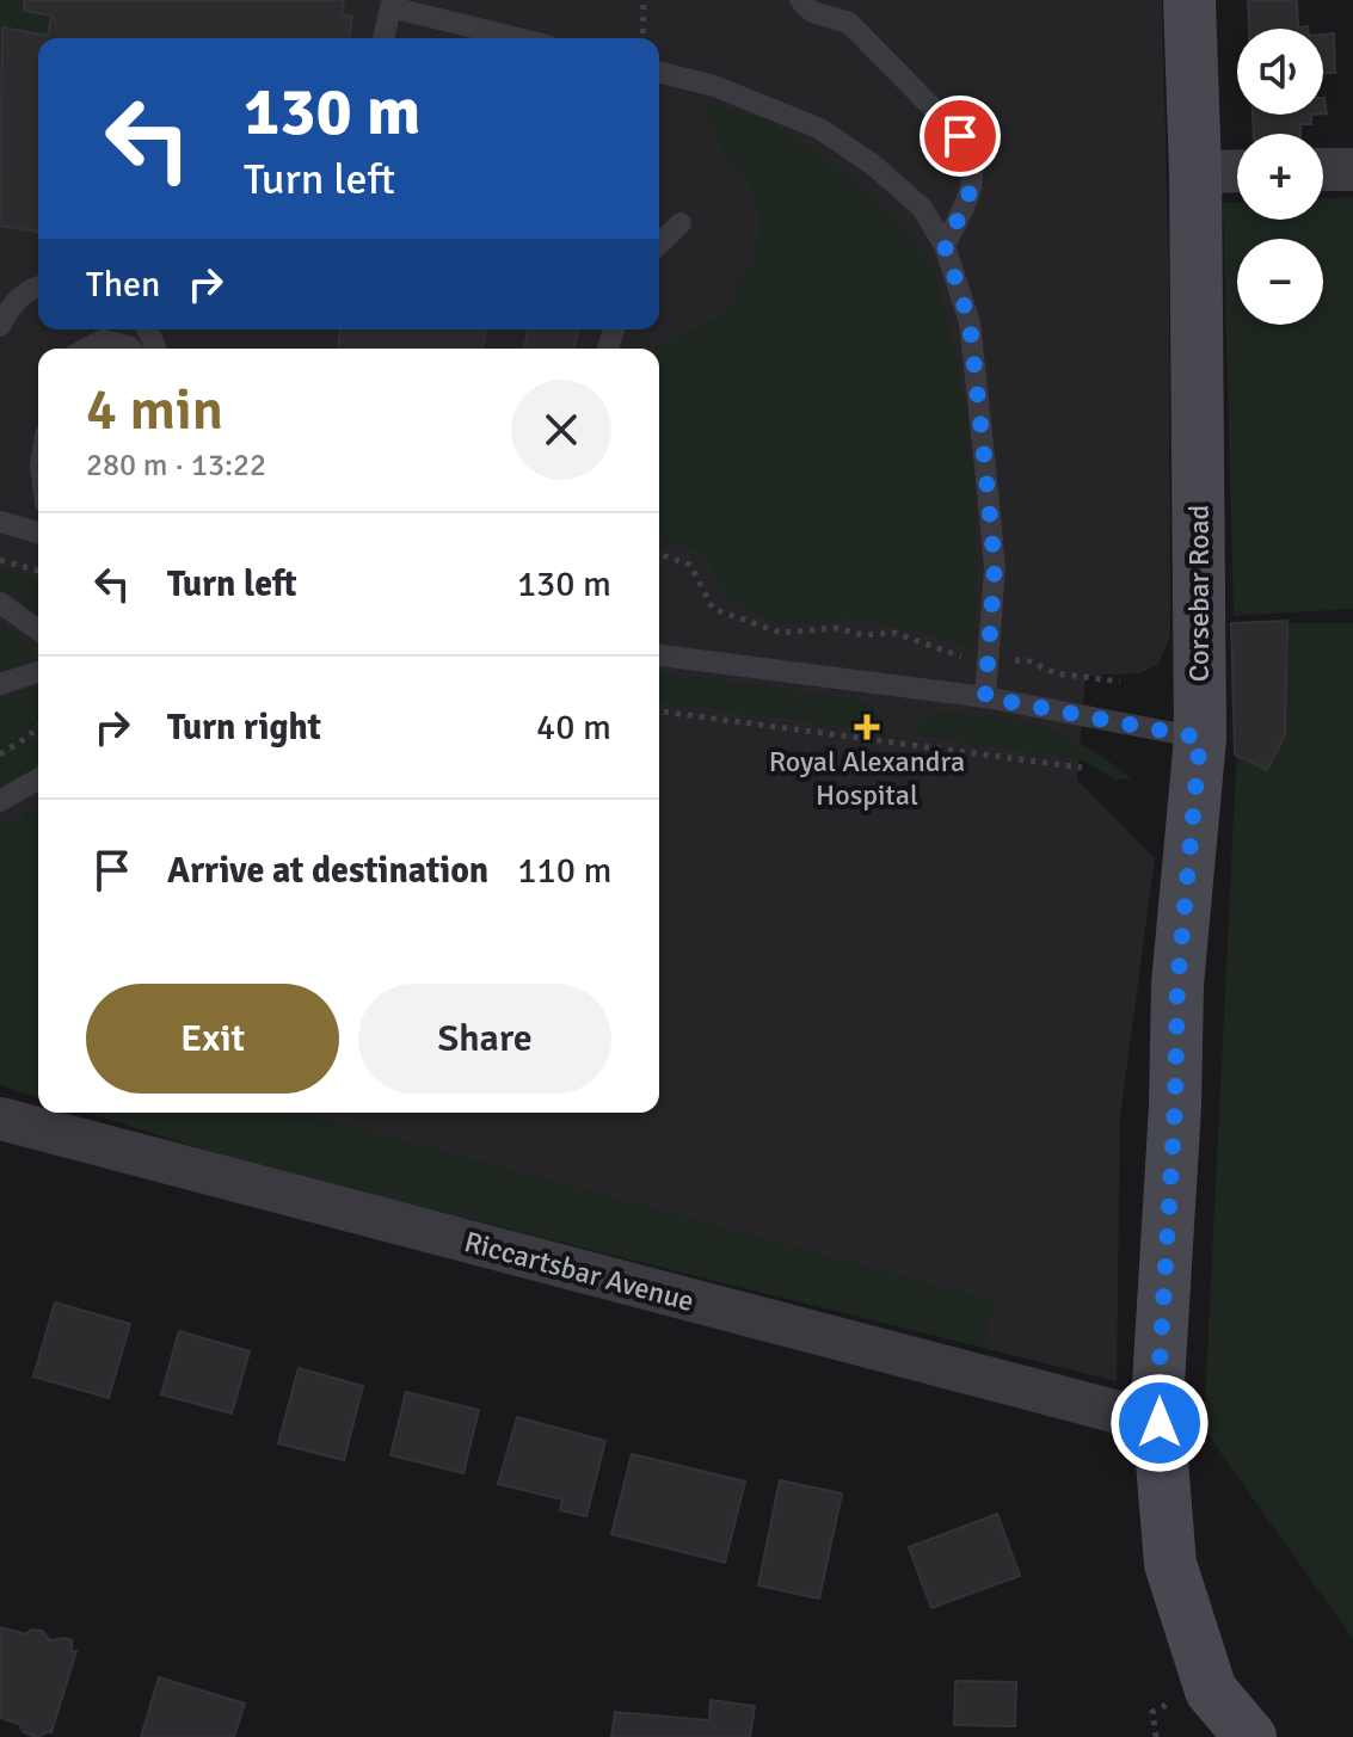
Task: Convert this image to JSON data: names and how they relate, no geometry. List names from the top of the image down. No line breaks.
{"streets":{"main road":["Corsebar Road"],"street":["Riccartsbar Avenue"]},"crossings":[["Corsebar Road","Riccartsbar Avenue"]],"places":{"health":["Royal Alexandra Hospital"]},"page":{"map_buttons":["+","−"],"turn":["130 m","Turn left"],"then":"Then","heading":["4 min","280 m · 13:22"],"list":[{"name":"Turn left","value":"130 m"},{"name":"Turn right","value":"40 m"},{"name":"Arrive at destination","value":"110 m"}],"buttons":["Exit","Share"]}}
